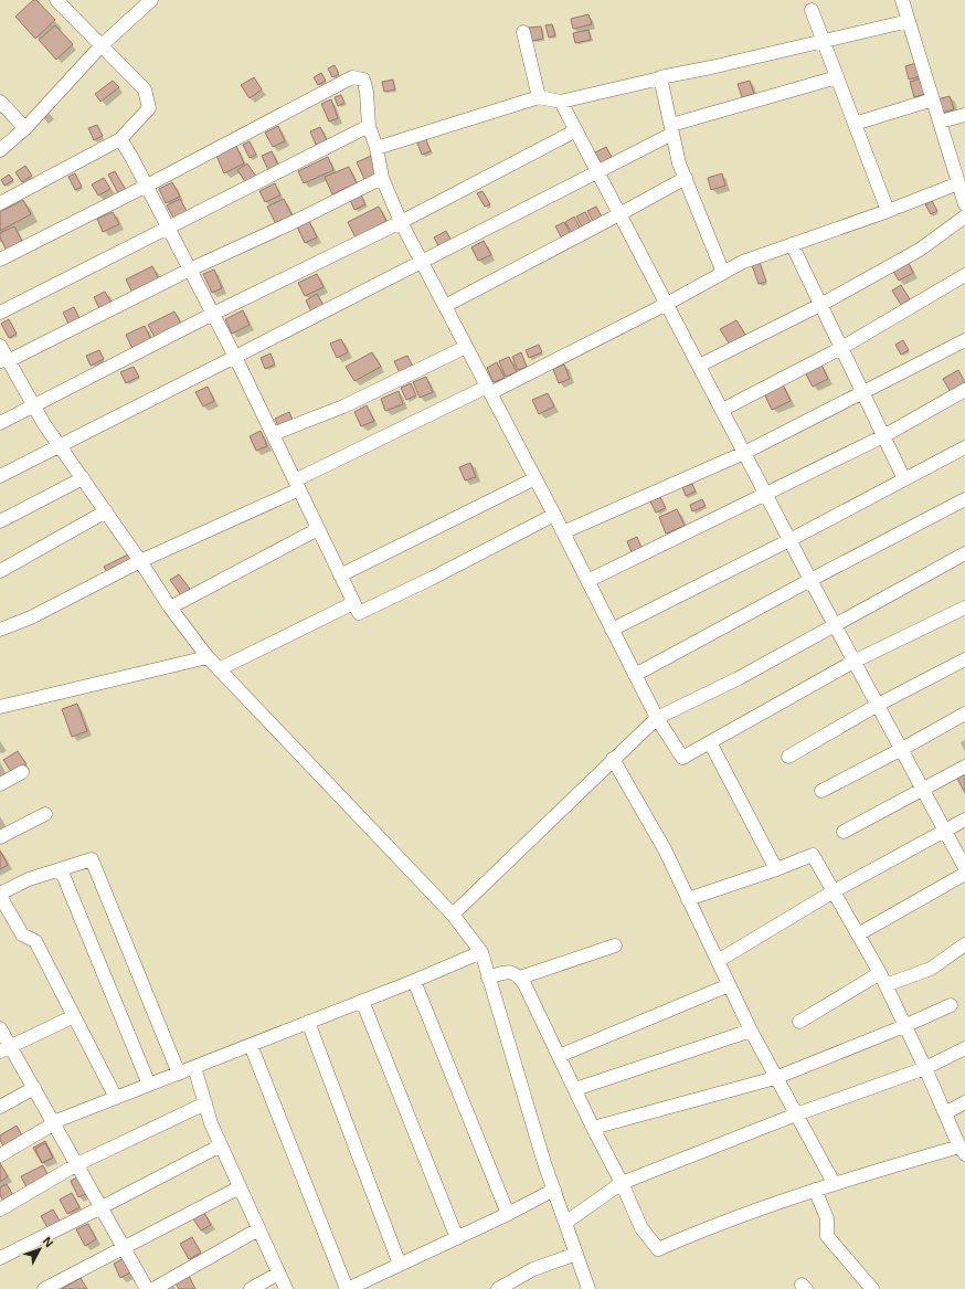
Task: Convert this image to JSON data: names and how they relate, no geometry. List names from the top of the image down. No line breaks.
{"north":"top right"}
